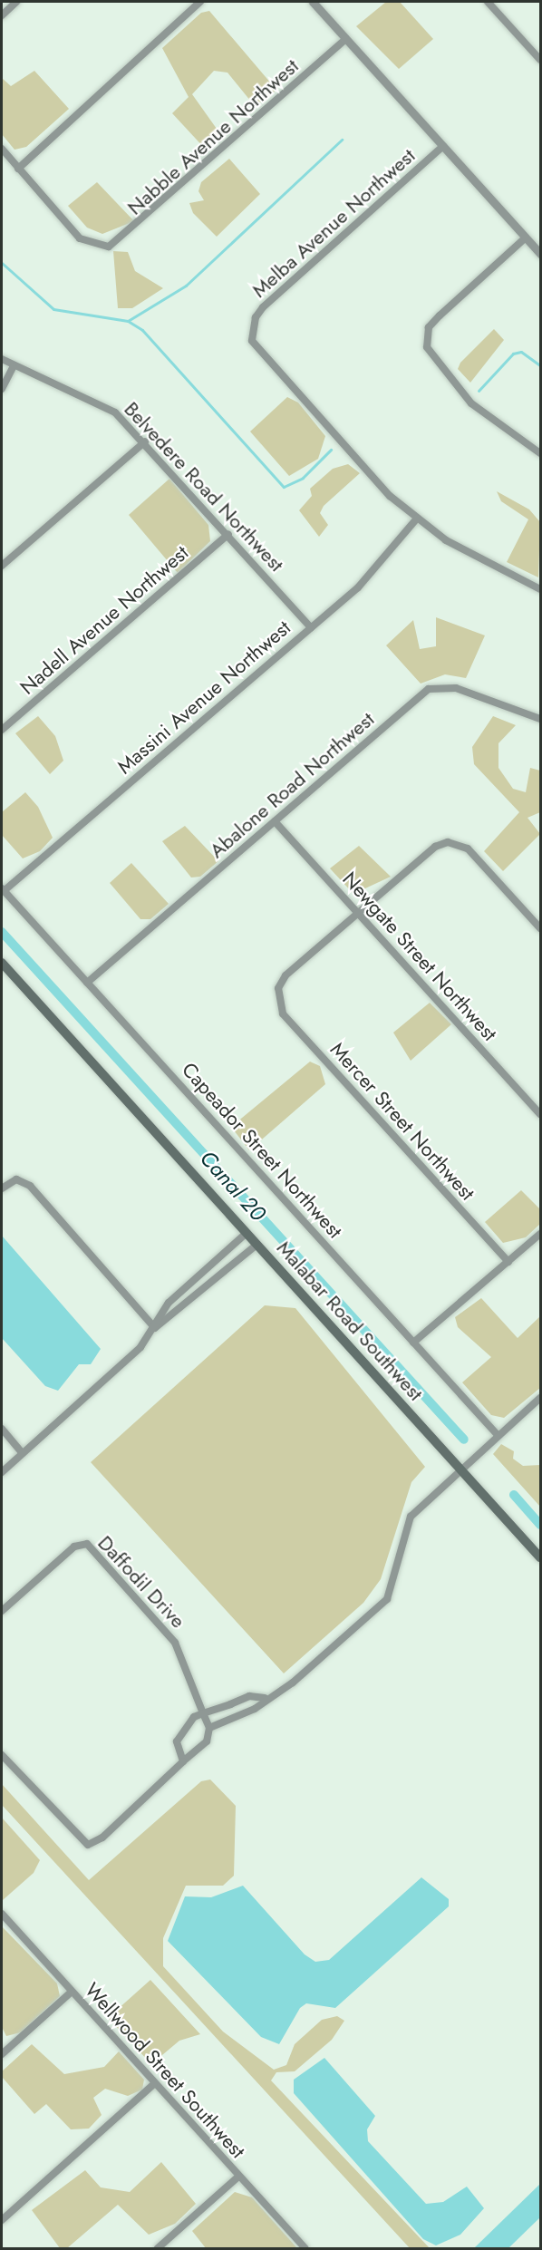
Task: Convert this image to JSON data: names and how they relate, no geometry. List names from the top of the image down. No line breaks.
{"streets":{"main road":["Malabar Road Southwest"],"street":["Nabble Avenue Northwest","Melba Avenue Northwest","Belvedere Road Northwest","Nadell Avenue Northwest","Massini Avenue Northwest","Abalone Road Northwest","Newgate Street Northwest","Mercer Street Northwest","Capeador Street Northwest","Daffodil Drive","Wellwood Street Southwest"]},"crossings":[["Melba Avenue Northwest","Massini Avenue Northwest"],["Belvedere Road Northwest","Nadell Avenue Northwest"],["Belvedere Road Northwest","Massini Avenue Northwest"],["Massini Avenue Northwest","Capeador Street Northwest"],["Abalone Road Northwest","Newgate Street Northwest"],["Abalone Road Northwest","Capeador Street Northwest"],["Newgate Street Northwest","Mercer Street Northwest"]],"water":["Canal 20"]}
